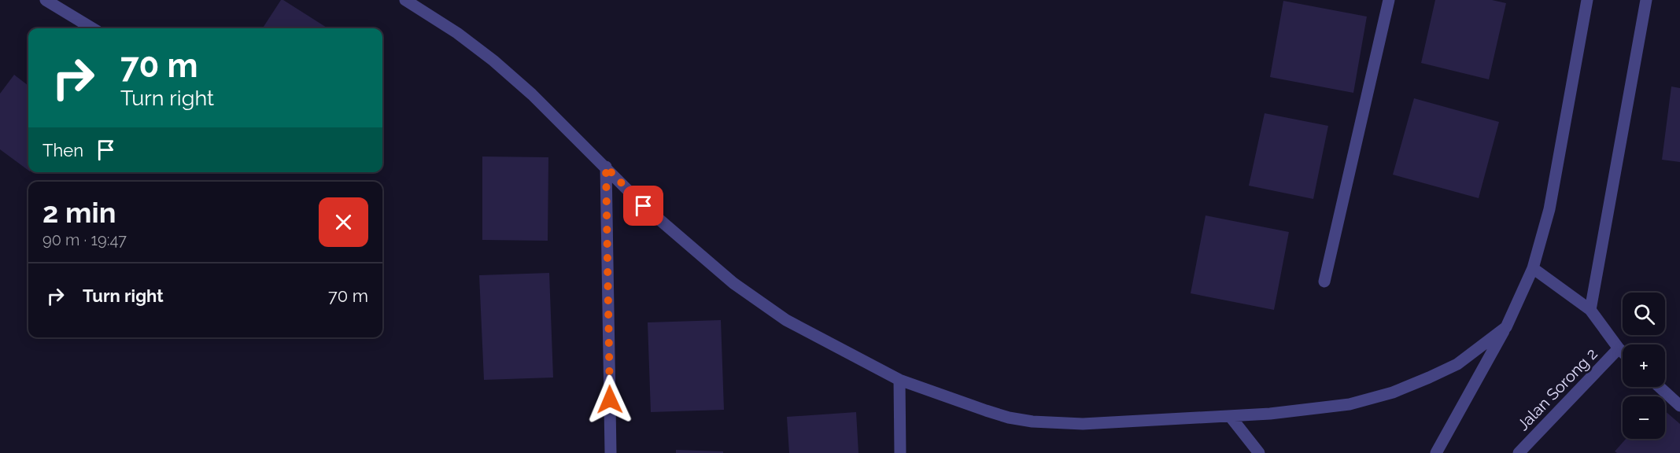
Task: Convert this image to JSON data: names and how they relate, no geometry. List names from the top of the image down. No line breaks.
{"streets":{"street":["Jalan Sorong 2"]},"page":{"turn":["70 m","Turn right"],"then":"Then","heading":["2 min","90 m · 19:47"],"list":[{"name":"Turn right","value":"70 m"}],"map_buttons":["+","−"]}}
